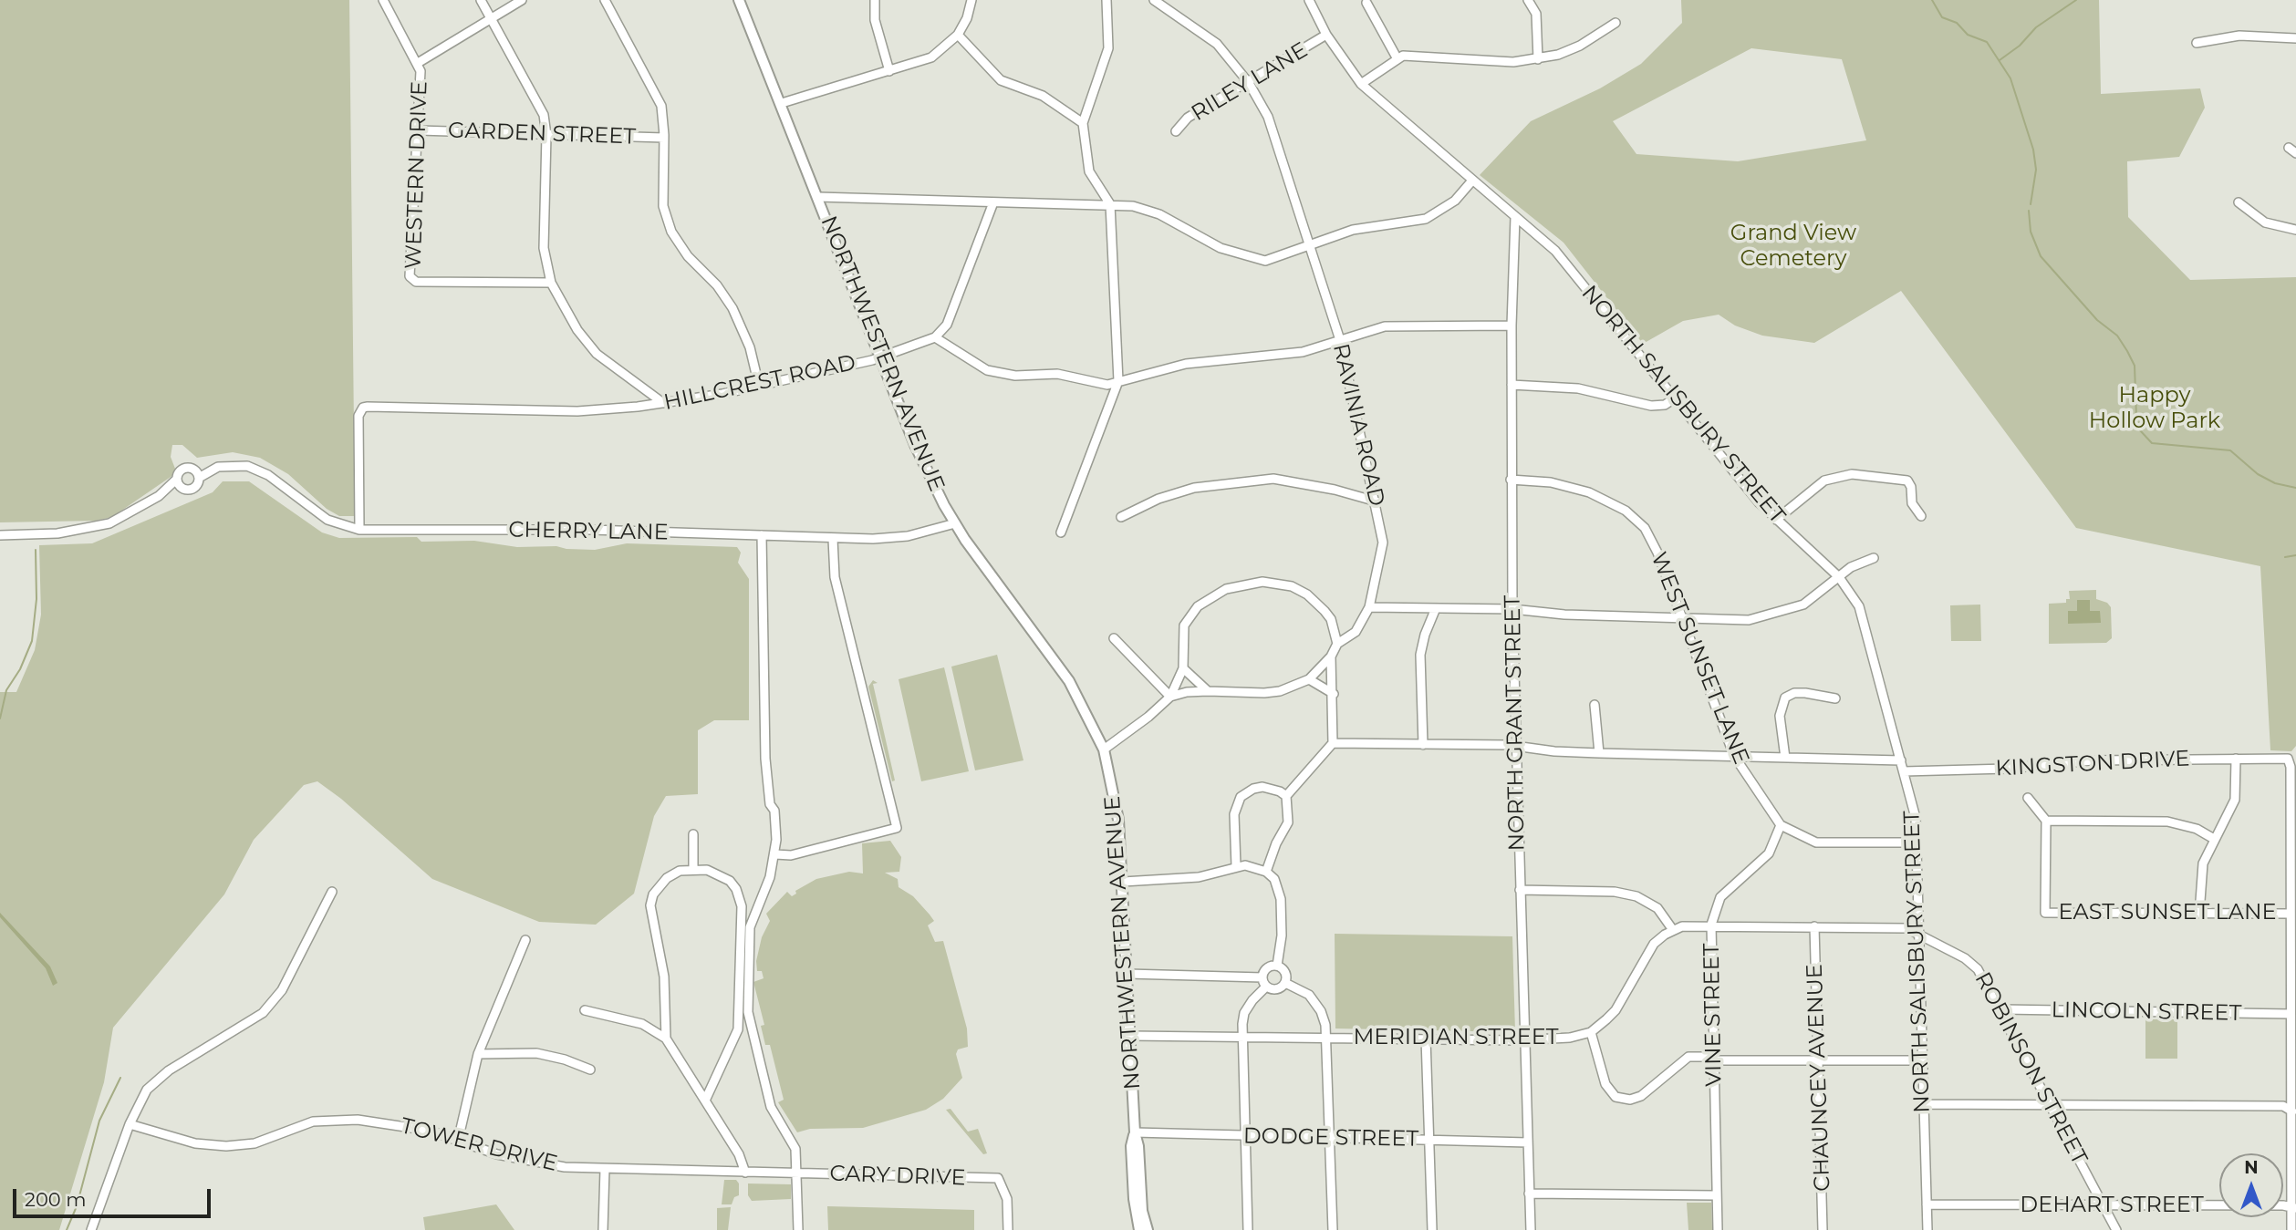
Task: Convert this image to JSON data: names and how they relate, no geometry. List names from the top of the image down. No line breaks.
{"streets":{"main road":["NORTHWESTERN AVENUE"],"street":["RILEY LANE","GARDEN STREET","WESTERN DRIVE","HILLCREST ROAD","NORTH SALISBURY STREET","RAVINIA ROAD","CHERRY LANE","WEST SUNSET LANE","NORTH GRANT STREET","KINGSTON DRIVE","EAST SUNSET LANE","LINCOLN STREET","VINE STREET","MERIDIAN STREET","ROBINSON STREET","CHAUNCEY AVENUE","DODGE STREET","TOWER DRIVE","CARY DRIVE","DEHART STREET"]},"crossings":[["RILEY LANE","NORTH SALISBURY STREET"],["RILEY LANE","RAVINIA ROAD"],["GARDEN STREET","WESTERN DRIVE"],["NORTHWESTERN AVENUE","HILLCREST ROAD"],["NORTHWESTERN AVENUE","CHERRY LANE"],["NORTHWESTERN AVENUE","MERIDIAN STREET"],["NORTHWESTERN AVENUE","DODGE STREET"],["HILLCREST ROAD","CHERRY LANE"],["NORTH SALISBURY STREET","WEST SUNSET LANE"],["NORTH SALISBURY STREET","NORTH GRANT STREET"],["NORTH SALISBURY STREET","KINGSTON DRIVE"],["NORTH SALISBURY STREET","ROBINSON STREET"],["NORTH SALISBURY STREET","DEHART STREET"],["WEST SUNSET LANE","NORTH GRANT STREET"],["WEST SUNSET LANE","VINE STREET"],["NORTH GRANT STREET","MERIDIAN STREET"],["NORTH GRANT STREET","DODGE STREET"],["KINGSTON DRIVE","EAST SUNSET LANE"],["LINCOLN STREET","ROBINSON STREET"],["ROBINSON STREET","DEHART STREET"],["TOWER DRIVE","CARY DRIVE"]],"parks":["Grand View Cemetery","Happy Hollow Park"],"scale_bar":"200 m","north":"top"}
